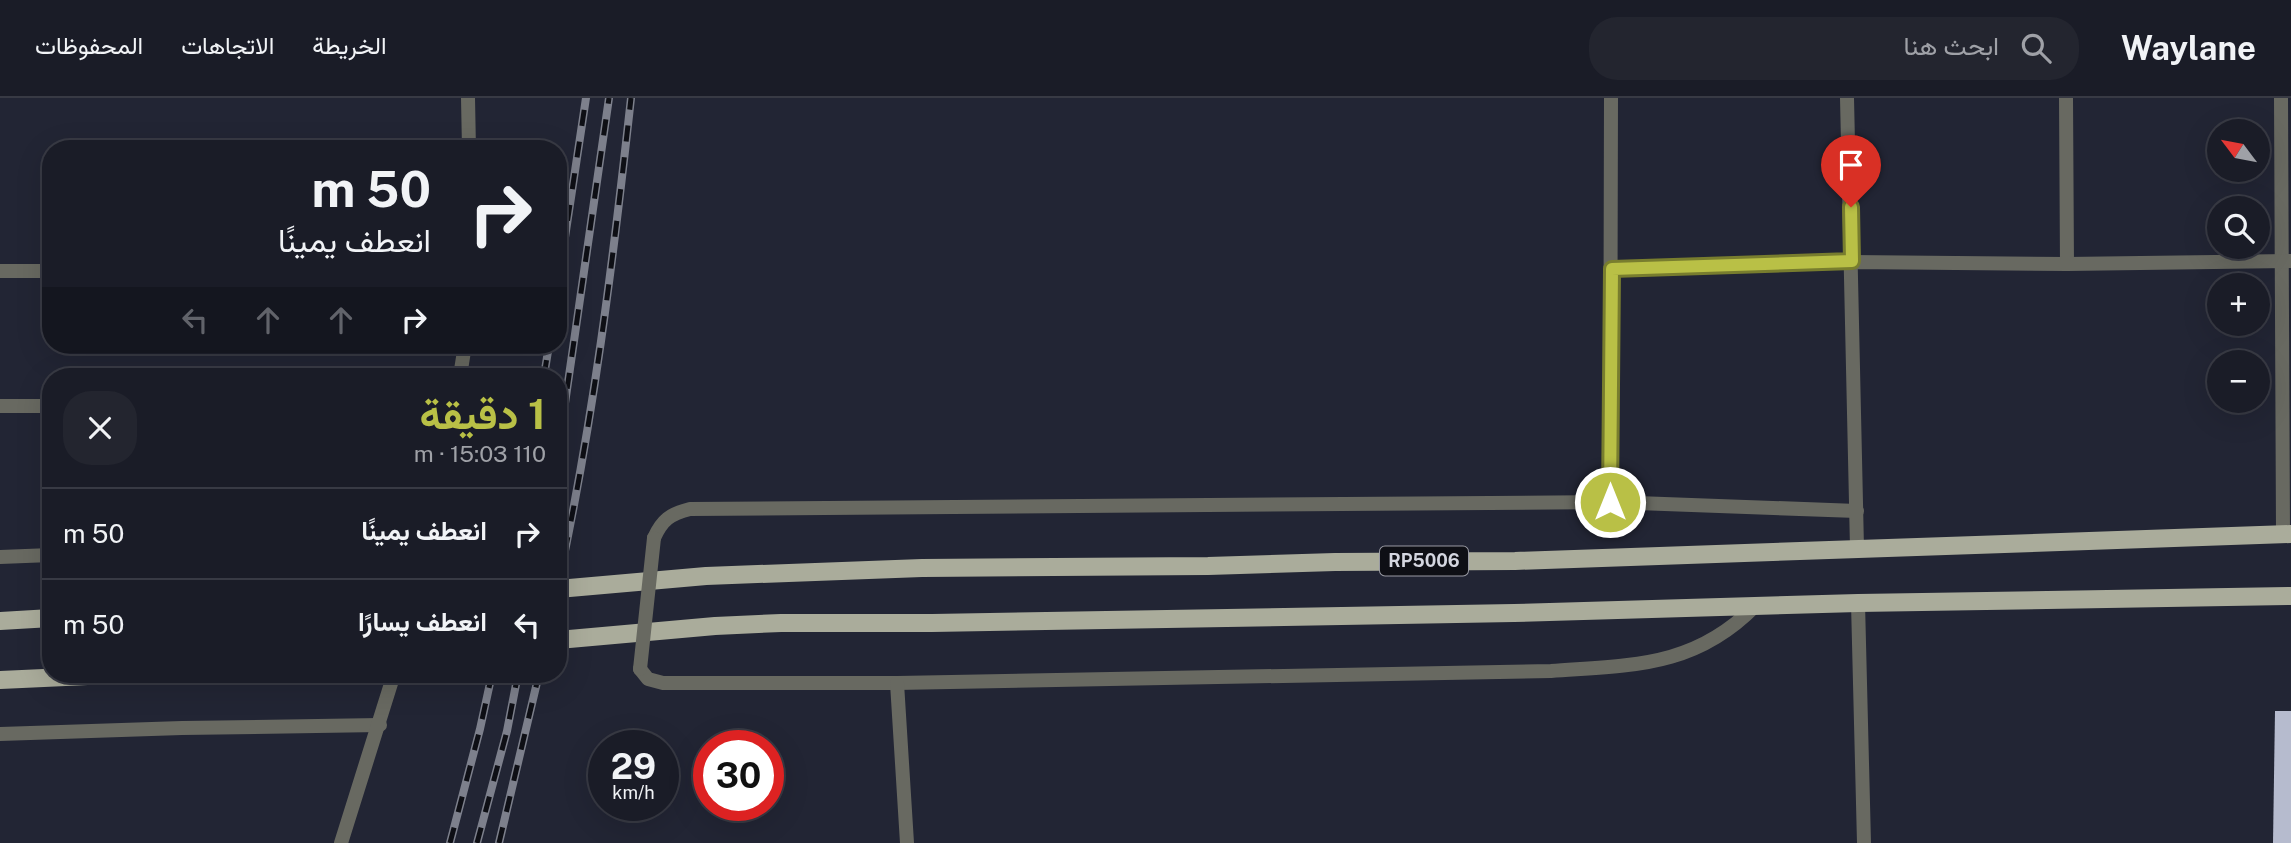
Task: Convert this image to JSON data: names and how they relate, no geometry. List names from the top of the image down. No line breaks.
{"streets":{"main road":["RP5006"]},"north":"top left","page":{"header":"Waylane","search":"ابحث هنا","nav":["الخريطة","الاتجاهات","المحفوظات"],"map_buttons":["+","−"],"turn":["50 m","انعطف يمينًا"],"heading":["1 دقيقة","110 m · 15:03"],"list":[{"name":"انعطف يمينًا","value":"50 m"},{"name":"انعطف يسارًا","value":"50 m"}],"speed":"29 km/h","limit":"30"}}
